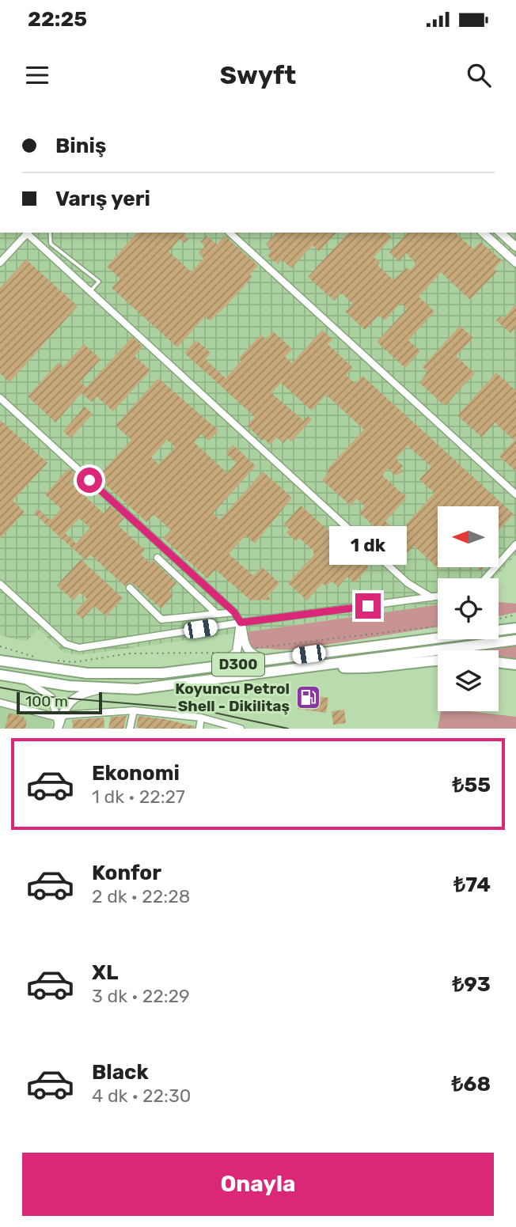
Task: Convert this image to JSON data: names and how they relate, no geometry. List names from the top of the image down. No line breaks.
{"streets":{"highway":["D300"]},"places":{"fuel station":["Koyuncu Petrol Shell - Dikilitaş"]},"scale_bar":"100 m","north":"left","page":{"status":"22:25","header":"Swyft","banner":["Biniş","Varış yeri"],"bubble":"1 dk","scale":"100 m","list":[{"name":"Ekonomi","note":"1 dk · 22:27","value":"₺55"},{"name":"Konfor","note":"2 dk · 22:28","value":"₺74"},{"name":"XL","note":"3 dk · 22:29","value":"₺93"},{"name":"Black","note":"4 dk · 22:30","value":"₺68"}],"buttons":"Onayla"}}
